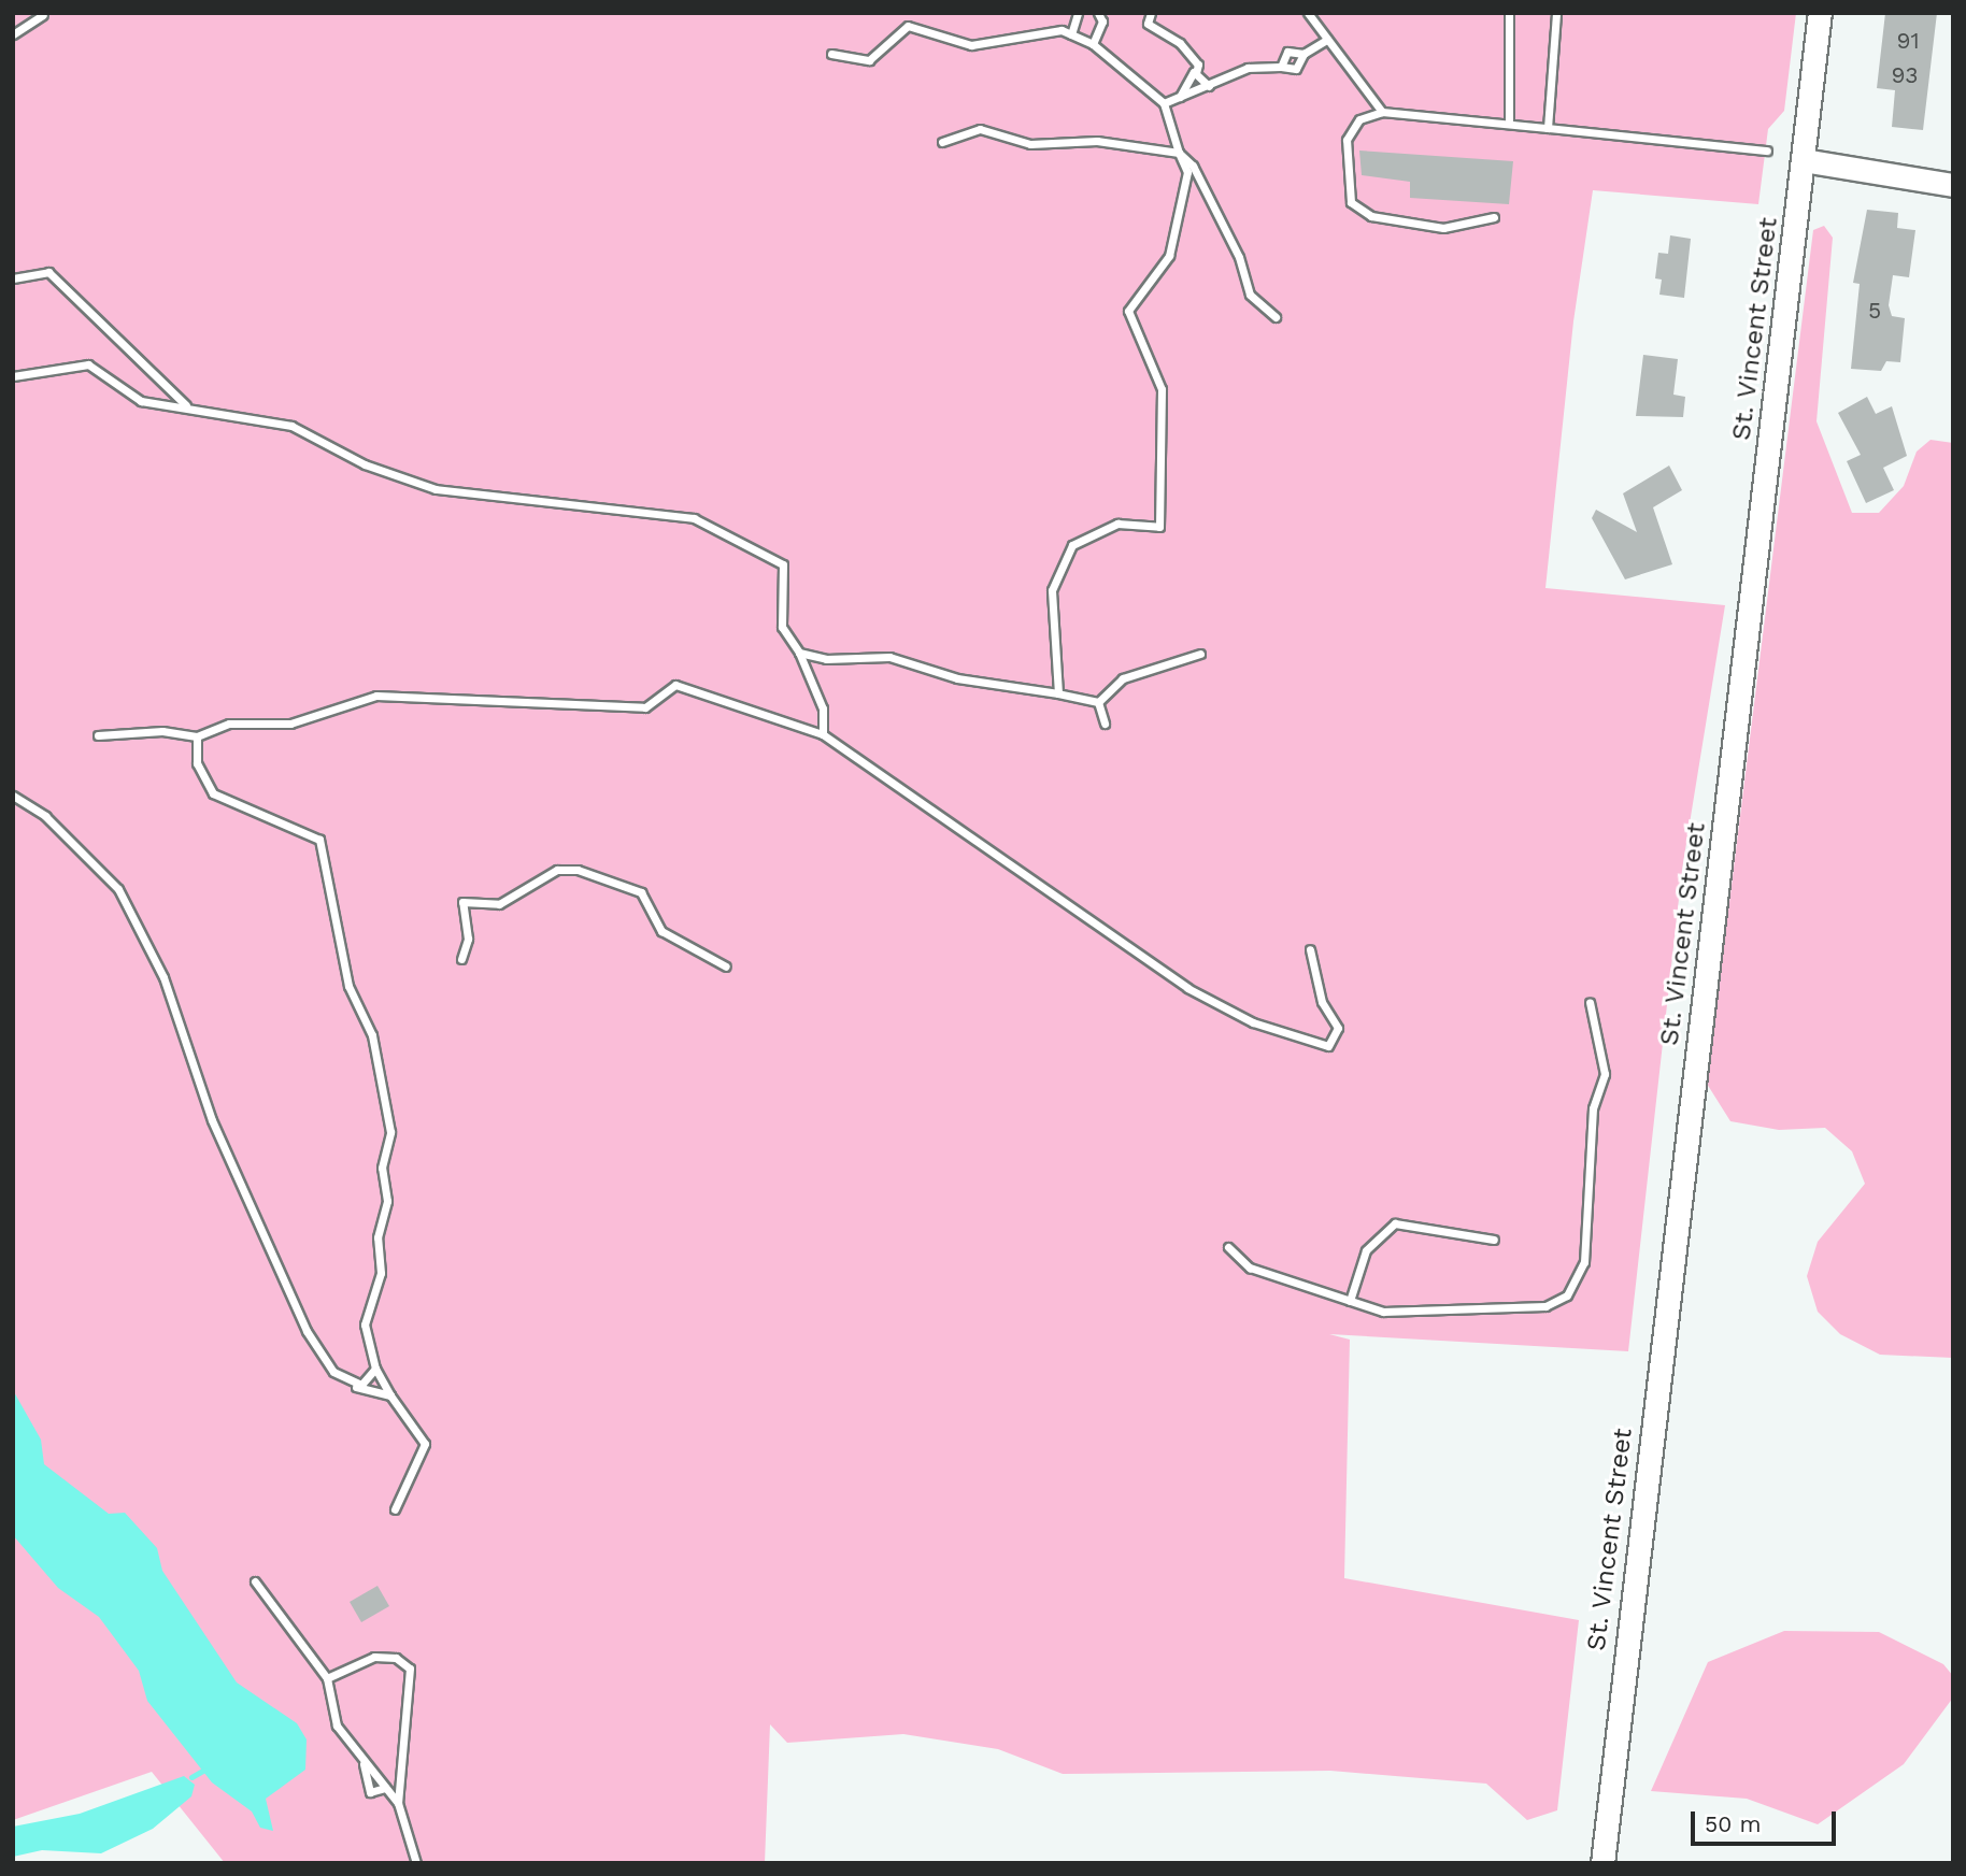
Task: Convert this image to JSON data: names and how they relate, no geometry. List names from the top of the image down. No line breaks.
{"streets":{"street":["St. Vincent Street"]},"house_numbers":["91","93","5"],"scale_bar":"50 m"}
